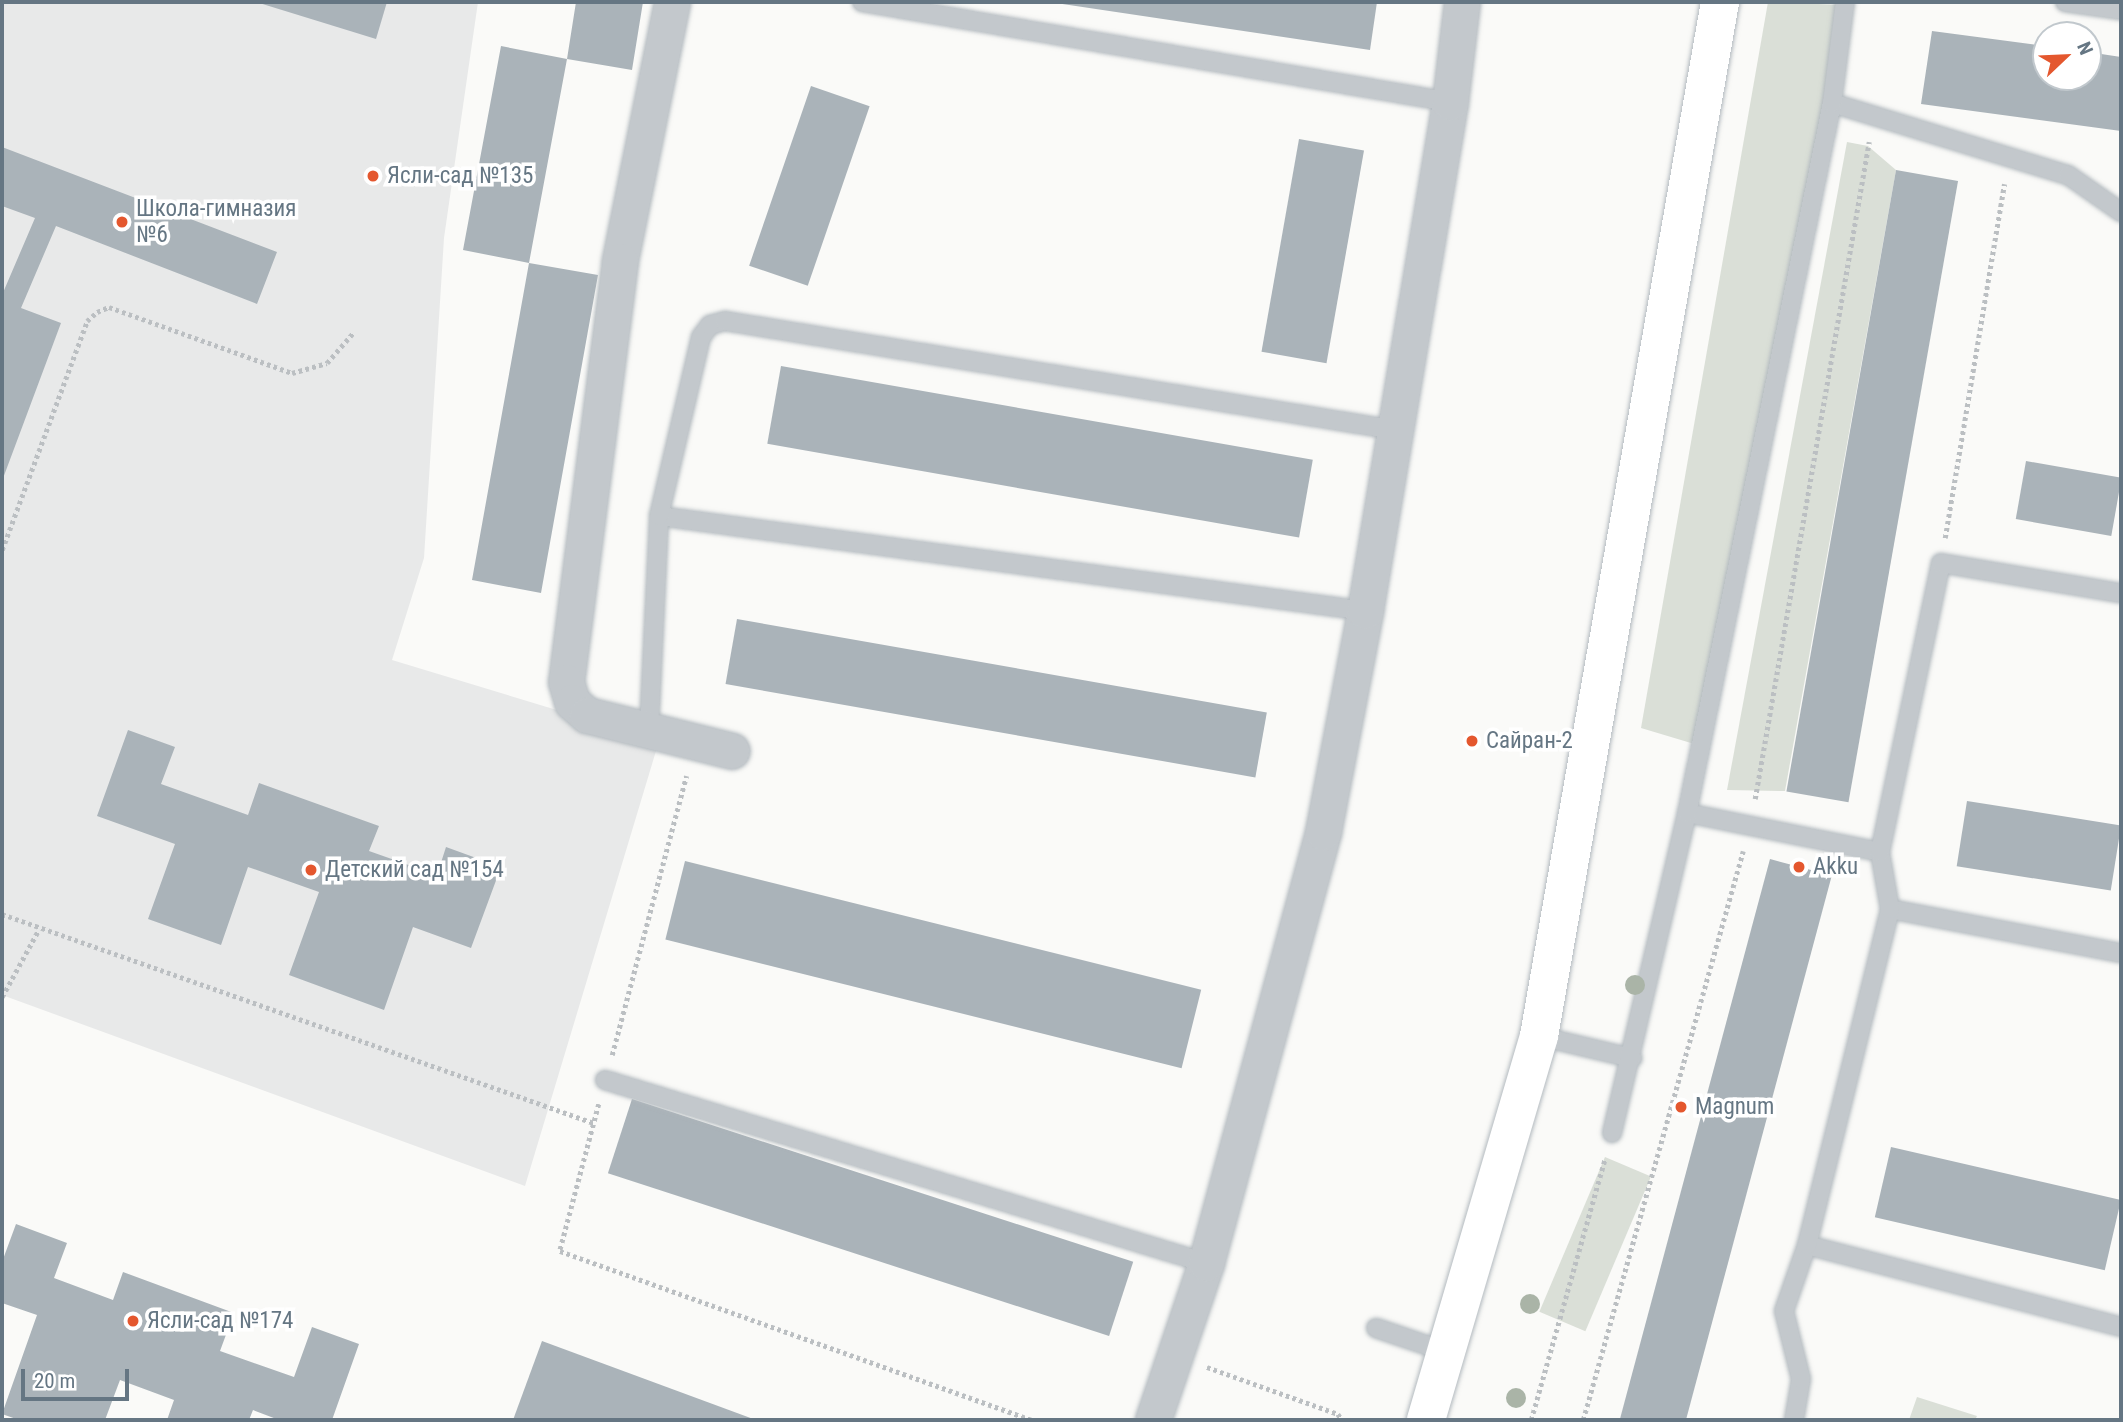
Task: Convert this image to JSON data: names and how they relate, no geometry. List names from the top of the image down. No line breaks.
{"places":["Ясли-сад №135","Школа-гимназия №6","Сайран-2","Akku","Детский сад №154","Magnum","Ясли-сад №174"],"scale_bar":"20 m","north":"top right"}
